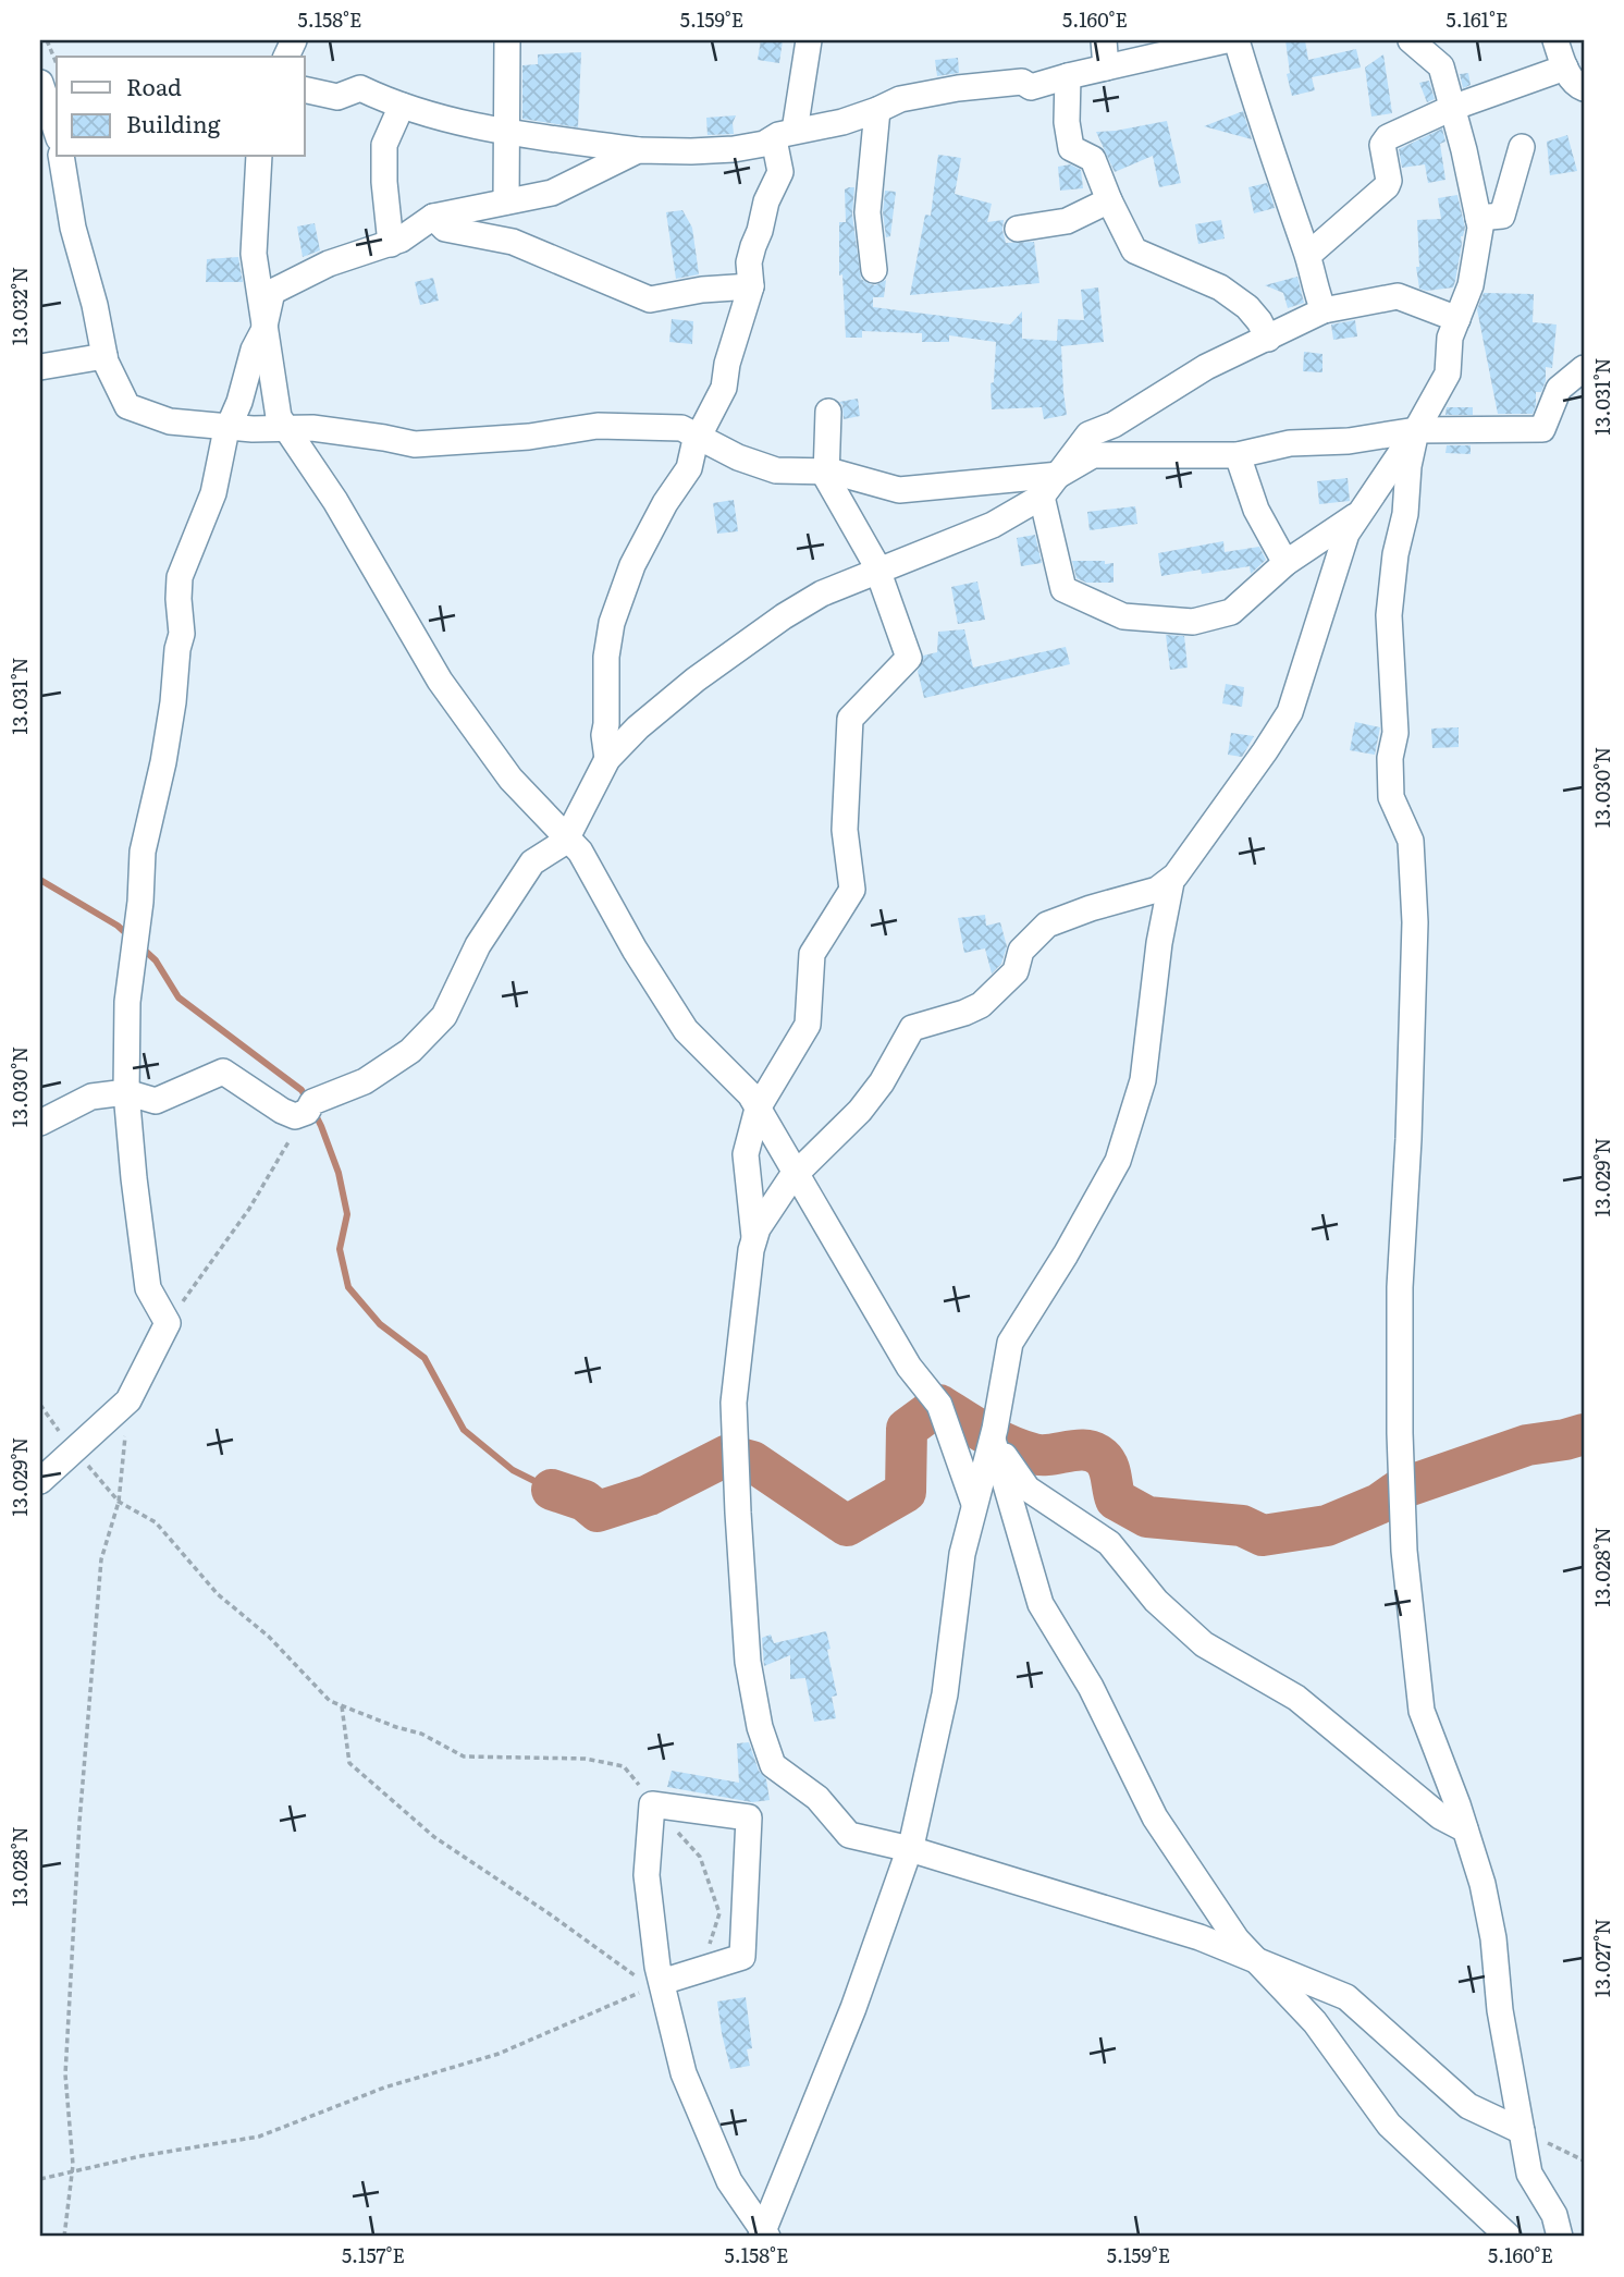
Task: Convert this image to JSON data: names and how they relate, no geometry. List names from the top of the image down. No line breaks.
{"legend":["Road","Building"],"coordinates":["5.158°E","5.159°E","5.160°E","5.161°E","13.032°N","13.031°N","13.030°N","13.029°N","13.028°N","13.027°N","5.157°E"]}
